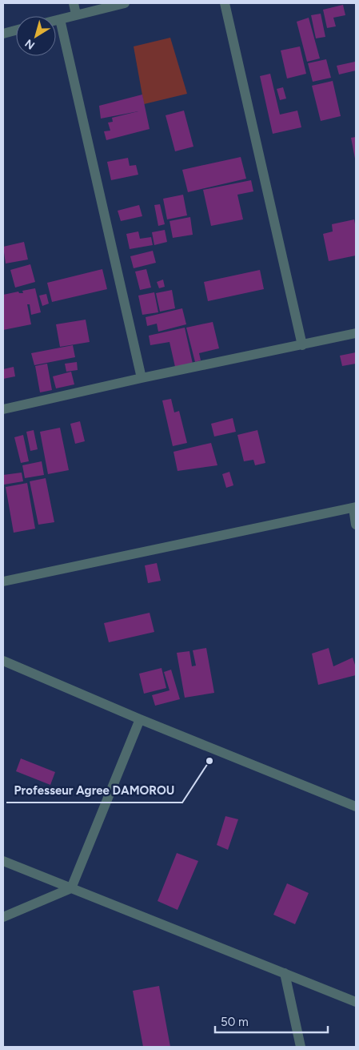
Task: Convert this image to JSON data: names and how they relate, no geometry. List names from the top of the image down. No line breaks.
{"places":["Professeur Agree DAMOROU"],"scale_bar":"50 m","north":"bottom left"}
